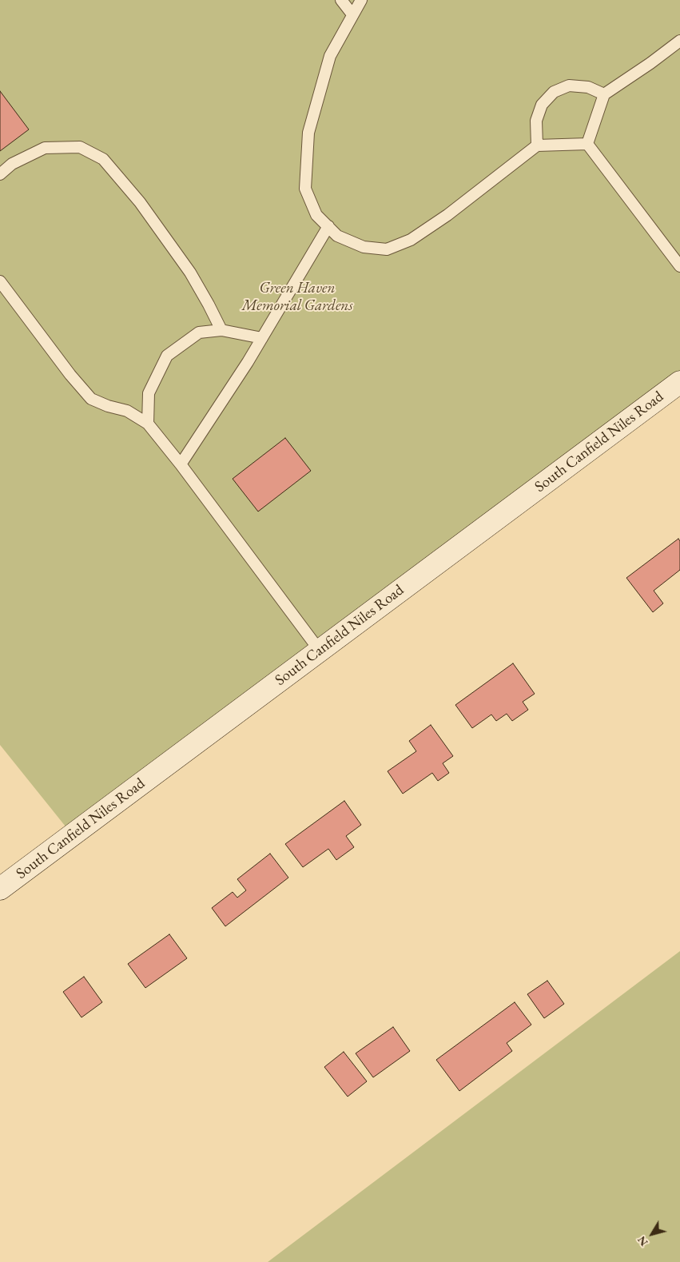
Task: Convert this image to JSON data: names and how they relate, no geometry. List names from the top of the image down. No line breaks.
{"streets":{"main road":["South Canfield Niles Road"]},"parks":["Green Haven Memorial Gardens"],"north":"bottom left"}
